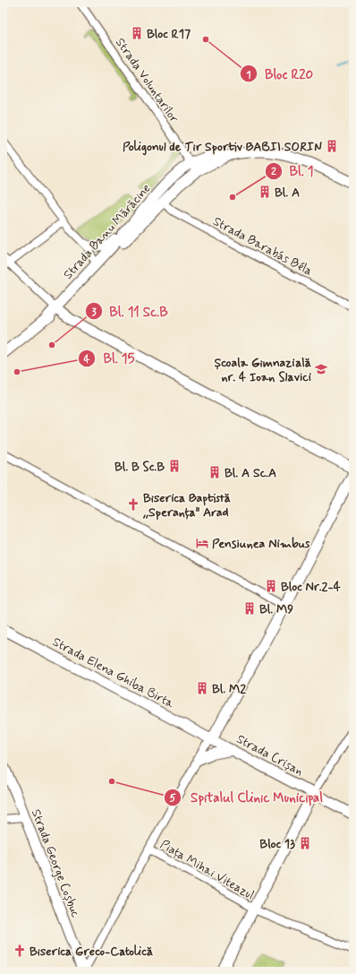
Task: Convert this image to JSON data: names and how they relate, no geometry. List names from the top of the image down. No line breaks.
{"streets":{"main road":["Strada Banu Mărăcine","Strada Elena Ghiba Birta","Strada Crișan","Strada George Coșbuc"],"street":["Strada Voluntarilor","Strada Barabás Béla","Piața Mihai Viteazul"]},"crossings":[["Strada Voluntarilor","Strada Banu Mărăcine"],["Strada Banu Mărăcine","Strada Barabás Béla"],["Strada Elena Ghiba Birta","Strada Crișan"]],"places":{"building":["Bloc R17","Poligonul de Tir Sportiv BABII SORIN","Bl. A","Bl. B Sc.B","Bl. A Sc.A","Bloc Nr.2-4","Bl. M9","Bl. M2","Bloc 13"],"other":["Bloc R20","Bl. 1","Bl. 11 Sc.B","Bl. 15","Spitalul Clinic Municipal"],"school or university":["Școala Gimnazială nr. 4 Ioan Slavici"],"church":["Biserica Baptistă ,,Speranța\" Arad","Biserica Greco-Catolică"],"hotel":["Pensiunea Nimbus"]}}
